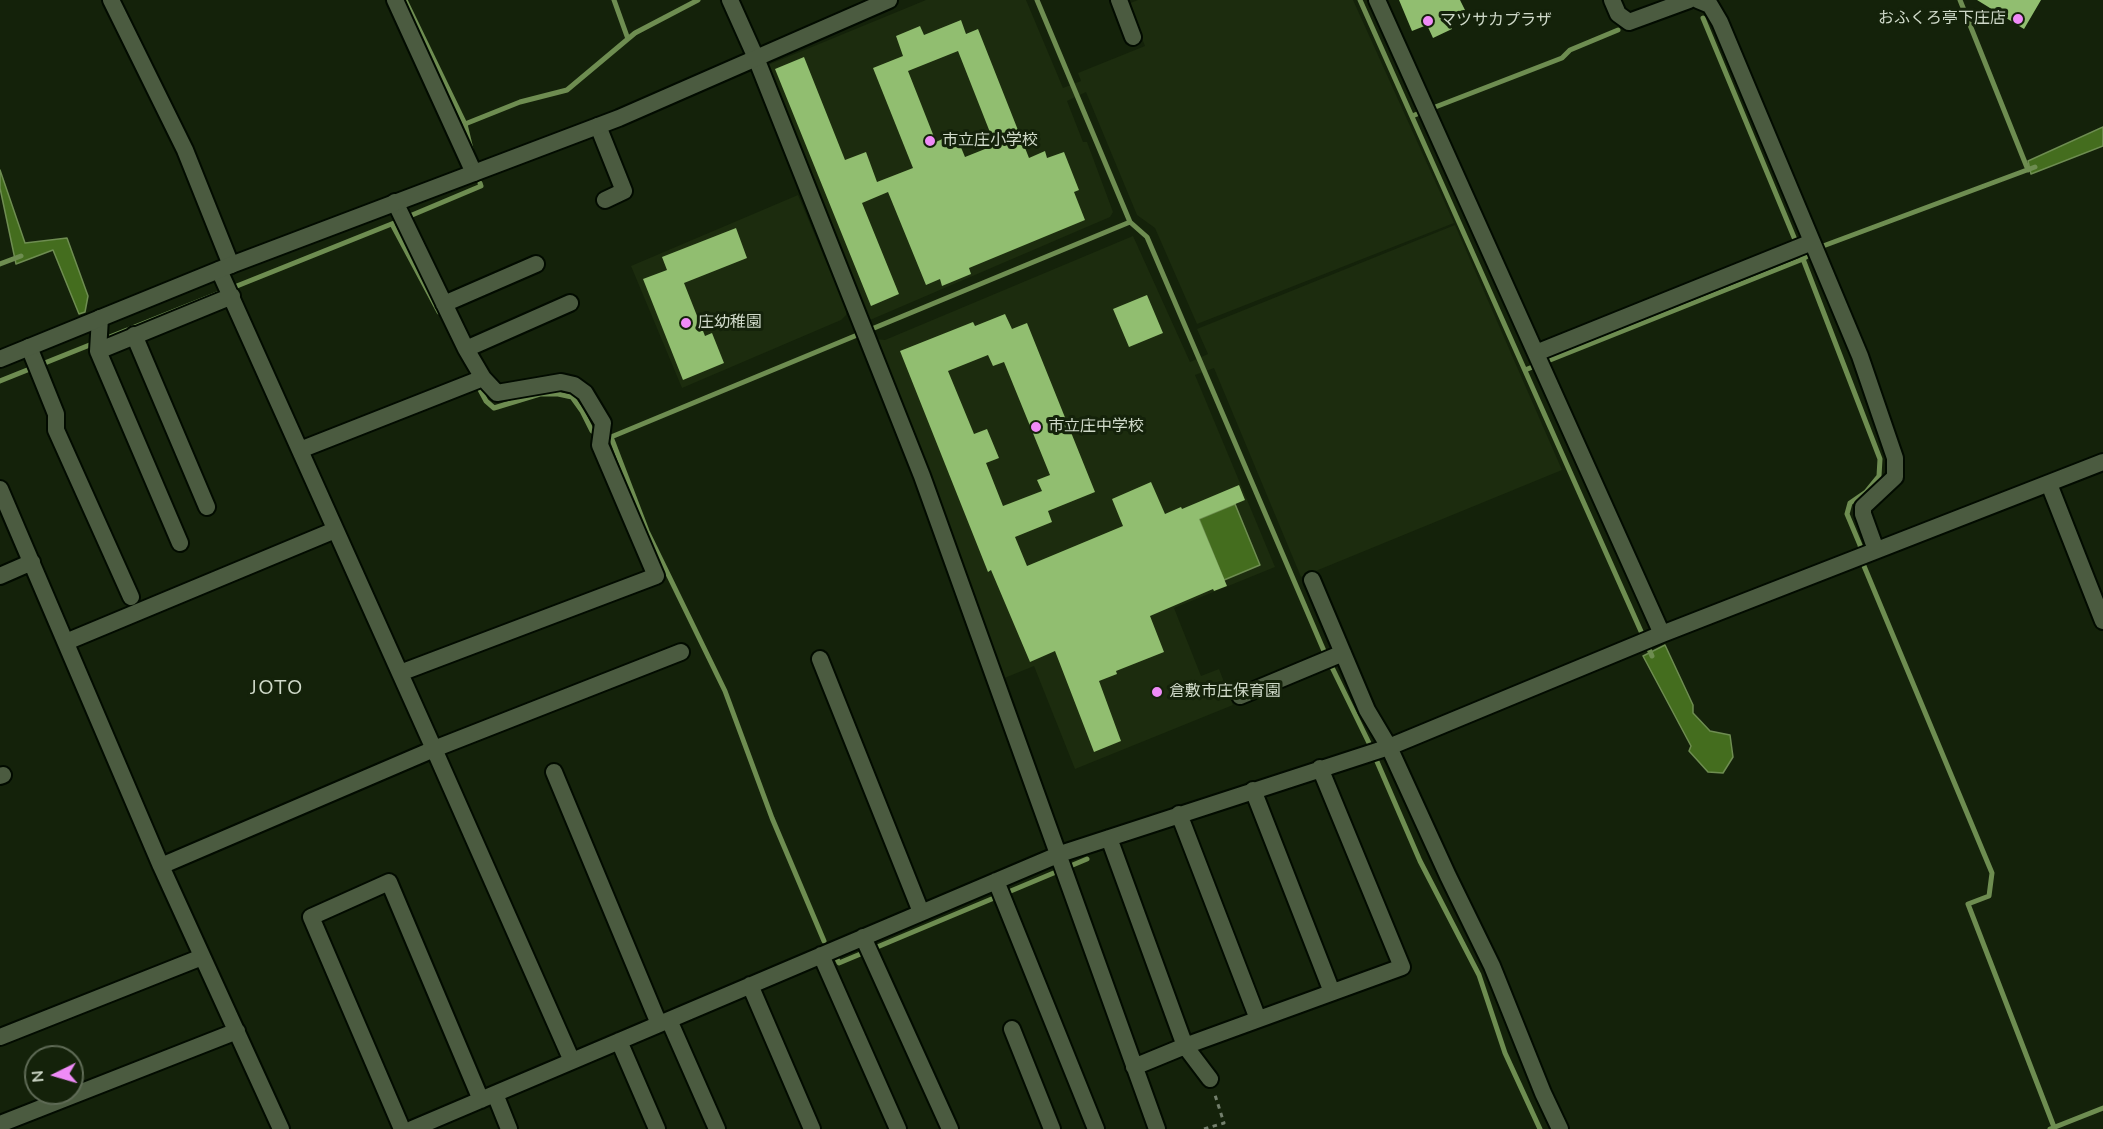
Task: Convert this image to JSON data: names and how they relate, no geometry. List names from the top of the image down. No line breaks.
{"districts":["JOTO"],"places":["おふくろ亭下庄店","マツサカプラザ","市立庄小学校","庄幼稚園","市立庄中学校","倉敷市庄保育園"],"north":"left"}
